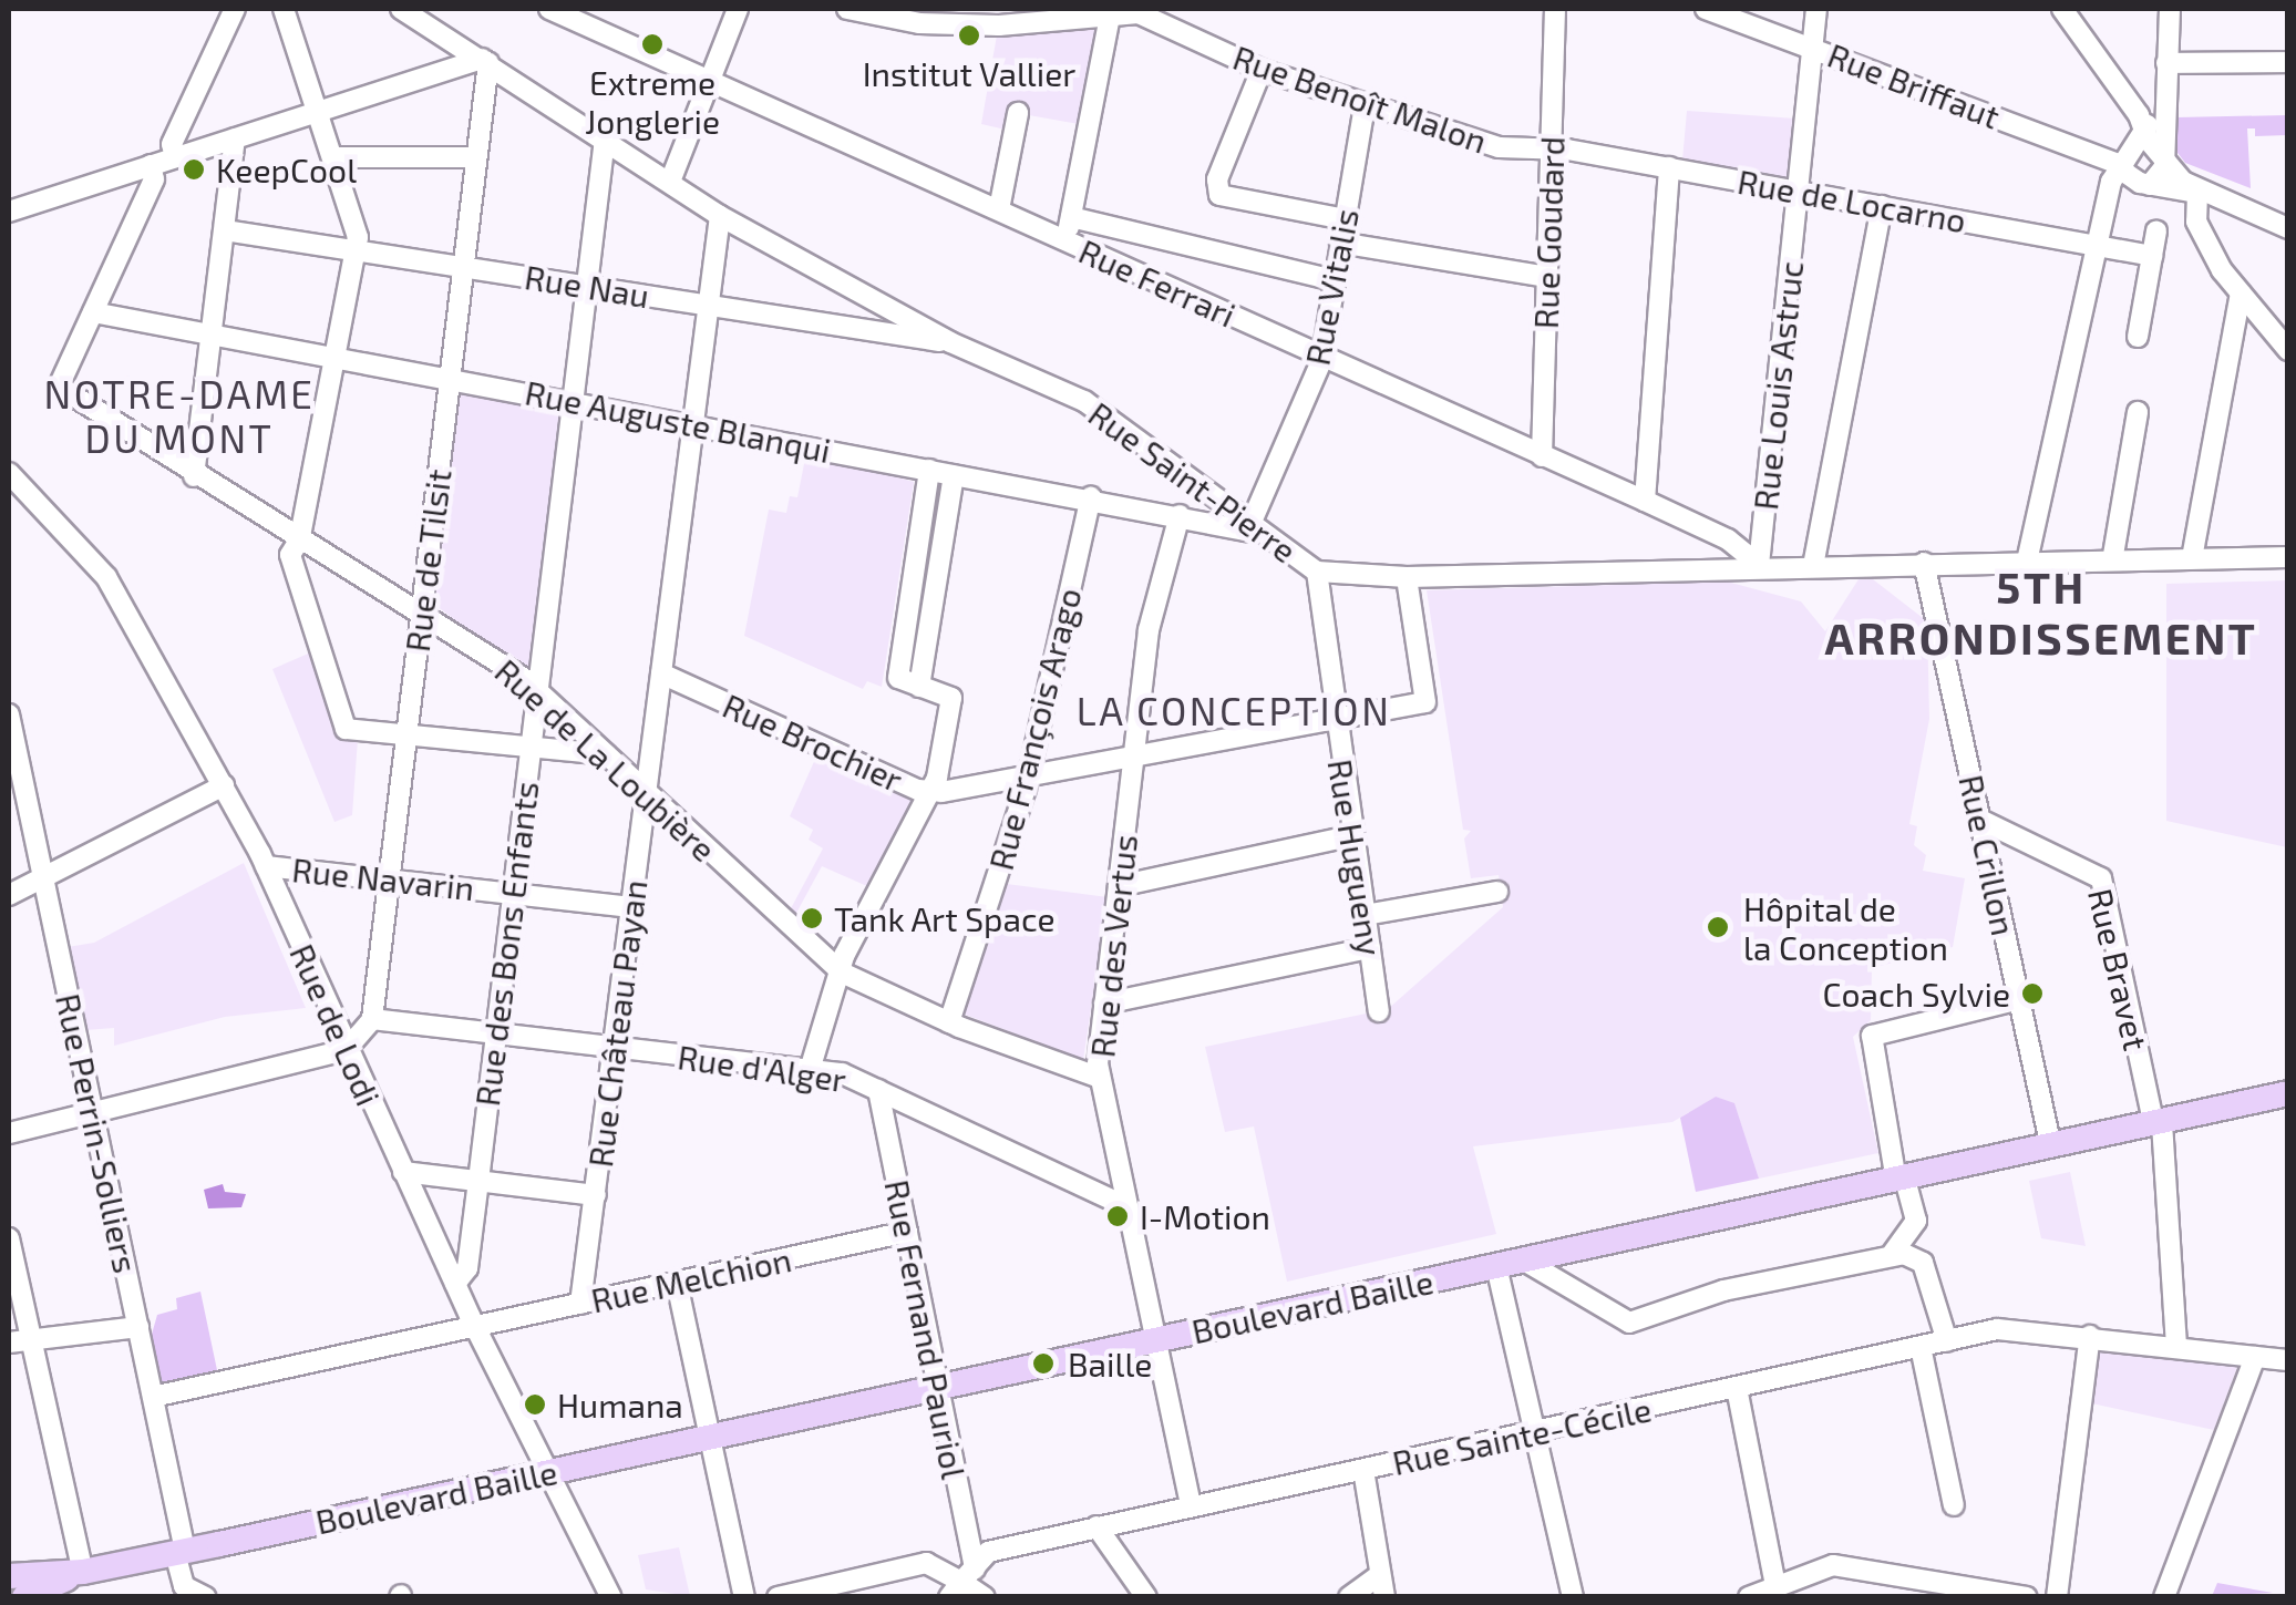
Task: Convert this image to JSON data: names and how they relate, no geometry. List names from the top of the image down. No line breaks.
{"streets":{"main road":["Boulevard Baille"],"street":["Rue Briffaut","Rue Benoît Malon","Rue de Locarno","Rue Goudard","Rue Ferrari","Rue Nau","Rue Vitalis","Rue Louis Astruc","Rue Auguste Blanqui","Rue Saint-Pierre","Rue de Tilsit","Rue François Arago","Rue Brochier","Rue de La Loubière","Rue Crillon","Rue Hugueny","Rue Navarin","Rue des Bons Enfants","Rue des Vertus","Rue Bravet","Rue Château Payan","Rue de Lodi","Rue d'Alger","Rue Perrin-Solliers","Rue Melchion","Rue Fernand Pauriol","Rue Sainte-Cécile"]},"crossings":[["Rue Briffaut","Rue Louis Astruc"],["Rue Benoît Malon","Rue de Locarno"],["Rue Benoît Malon","Rue Goudard"],["Rue Benoît Malon","Rue Vitalis"],["Rue de Locarno","Rue Goudard"],["Rue de Locarno","Rue Louis Astruc"],["Rue Goudard","Rue Ferrari"],["Rue Ferrari","Rue Vitalis"],["Rue Ferrari","Rue Louis Astruc"],["Rue Ferrari","Rue Saint-Pierre"],["Rue Nau","Rue Saint-Pierre"],["Rue Nau","Rue de Tilsit"],["Rue Nau","Rue des Bons Enfants"],["Rue Nau","Rue Château Payan"],["Rue Vitalis","Rue Auguste Blanqui"],["Rue Vitalis","Rue Saint-Pierre"],["Rue Louis Astruc","Rue Saint-Pierre"],["Rue Auguste Blanqui","Rue Saint-Pierre"],["Rue Auguste Blanqui","Rue de Tilsit"],["Rue Auguste Blanqui","Rue François Arago"],["Rue Auguste Blanqui","Rue de La Loubière"],["Rue Auguste Blanqui","Rue des Bons Enfants"],["Rue Auguste Blanqui","Rue des Vertus"],["Rue Auguste Blanqui","Rue Château Payan"],["Rue Saint-Pierre","Rue de Tilsit"],["Rue Saint-Pierre","Rue Brochier"],["Rue Saint-Pierre","Rue Crillon"],["Rue Saint-Pierre","Rue Hugueny"],["Rue Saint-Pierre","Rue des Bons Enfants"],["Rue Saint-Pierre","Rue Château Payan"],["Rue de Tilsit","Rue de La Loubière"],["Rue de Tilsit","Rue Navarin"],["Rue de Tilsit","Rue d'Alger"],["Rue François Arago","Rue Brochier"],["Rue François Arago","Rue de La Loubière"],["Rue Brochier","Rue Hugueny"],["Rue Brochier","Rue des Vertus"],["Rue Brochier","Rue Château Payan"],["Rue de La Loubière","Rue des Bons Enfants"],["Rue de La Loubière","Rue des Vertus"],["Rue de La Loubière","Rue Château Payan"],["Rue Crillon","Rue Bravet"],["Rue Crillon","Boulevard Baille"],["Rue Navarin","Rue des Bons Enfants"],["Rue Navarin","Rue Château Payan"],["Rue Navarin","Rue de Lodi"],["Rue des Bons Enfants","Rue de Lodi"],["Rue des Bons Enfants","Rue d'Alger"],["Rue des Vertus","Rue d'Alger"],["Rue des Vertus","Boulevard Baille"],["Rue des Vertus","Rue Sainte-Cécile"],["Rue Bravet","Boulevard Baille"],["Rue Château Payan","Rue d'Alger"],["Rue Château Payan","Rue Melchion"],["Rue de Lodi","Rue Melchion"],["Rue de Lodi","Boulevard Baille"],["Rue d'Alger","Rue Fernand Pauriol"],["Rue Perrin-Solliers","Rue Melchion"],["Rue Perrin-Solliers","Boulevard Baille"],["Rue Melchion","Rue Fernand Pauriol"],["Boulevard Baille","Rue Fernand Pauriol"],["Rue Fernand Pauriol","Rue Sainte-Cécile"]],"districts":["NOTRE-DAME DU MONT","5TH ARRONDISSEMENT","LA CONCEPTION"],"places":["Institut Vallier","Extreme Jonglerie","KeepCool","Tank Art Space","Hôpital de la Conception","Coach Sylvie","I-Motion","Baille","Humana"]}
